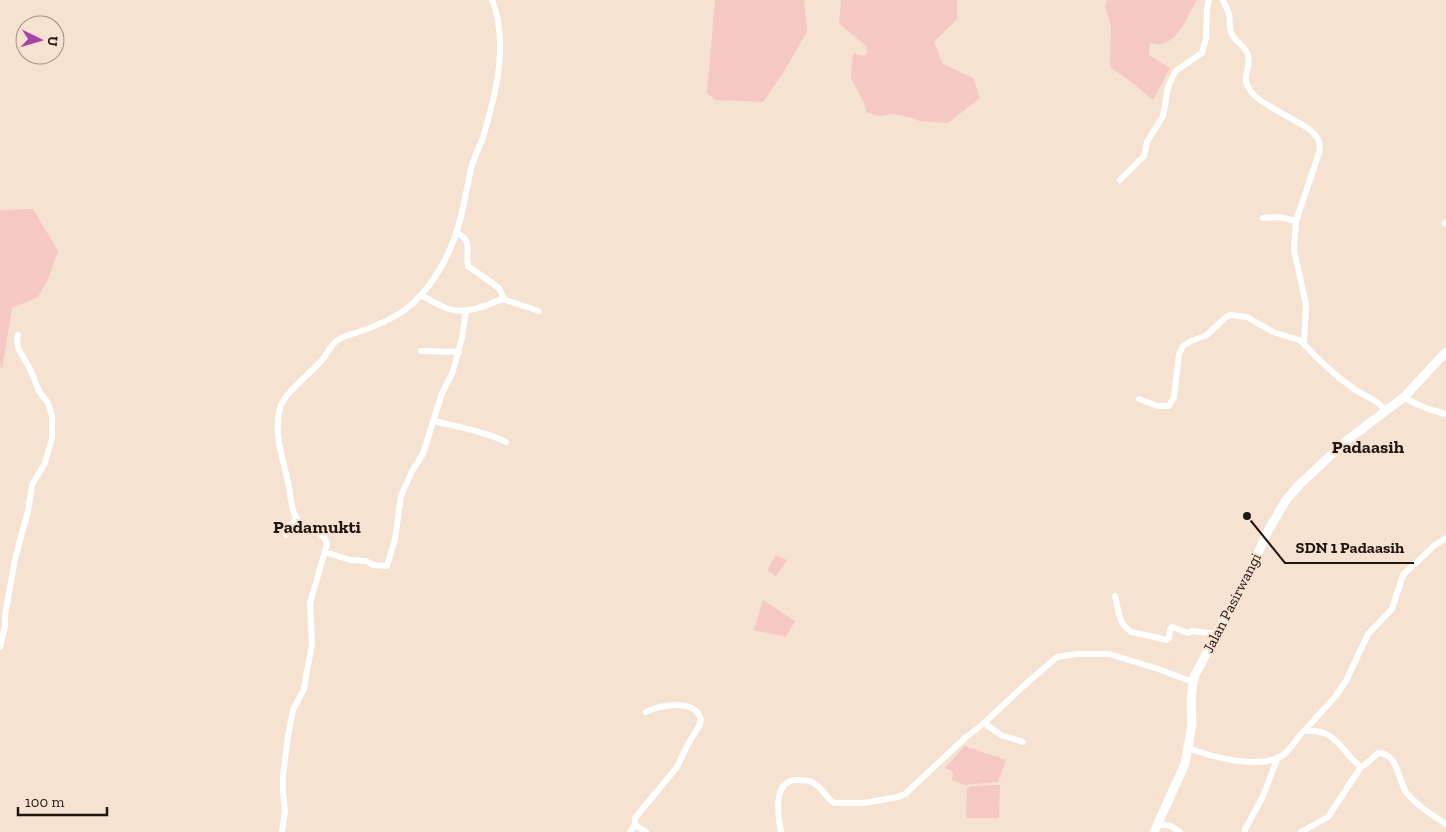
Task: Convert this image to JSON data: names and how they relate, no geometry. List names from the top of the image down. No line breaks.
{"streets":{"street":["Jalan Pasirwangi"]},"districts":["Padaasih","Padamukti"],"places":["SDN 1 Padaasih"],"scale_bar":"100 m","north":"right"}
